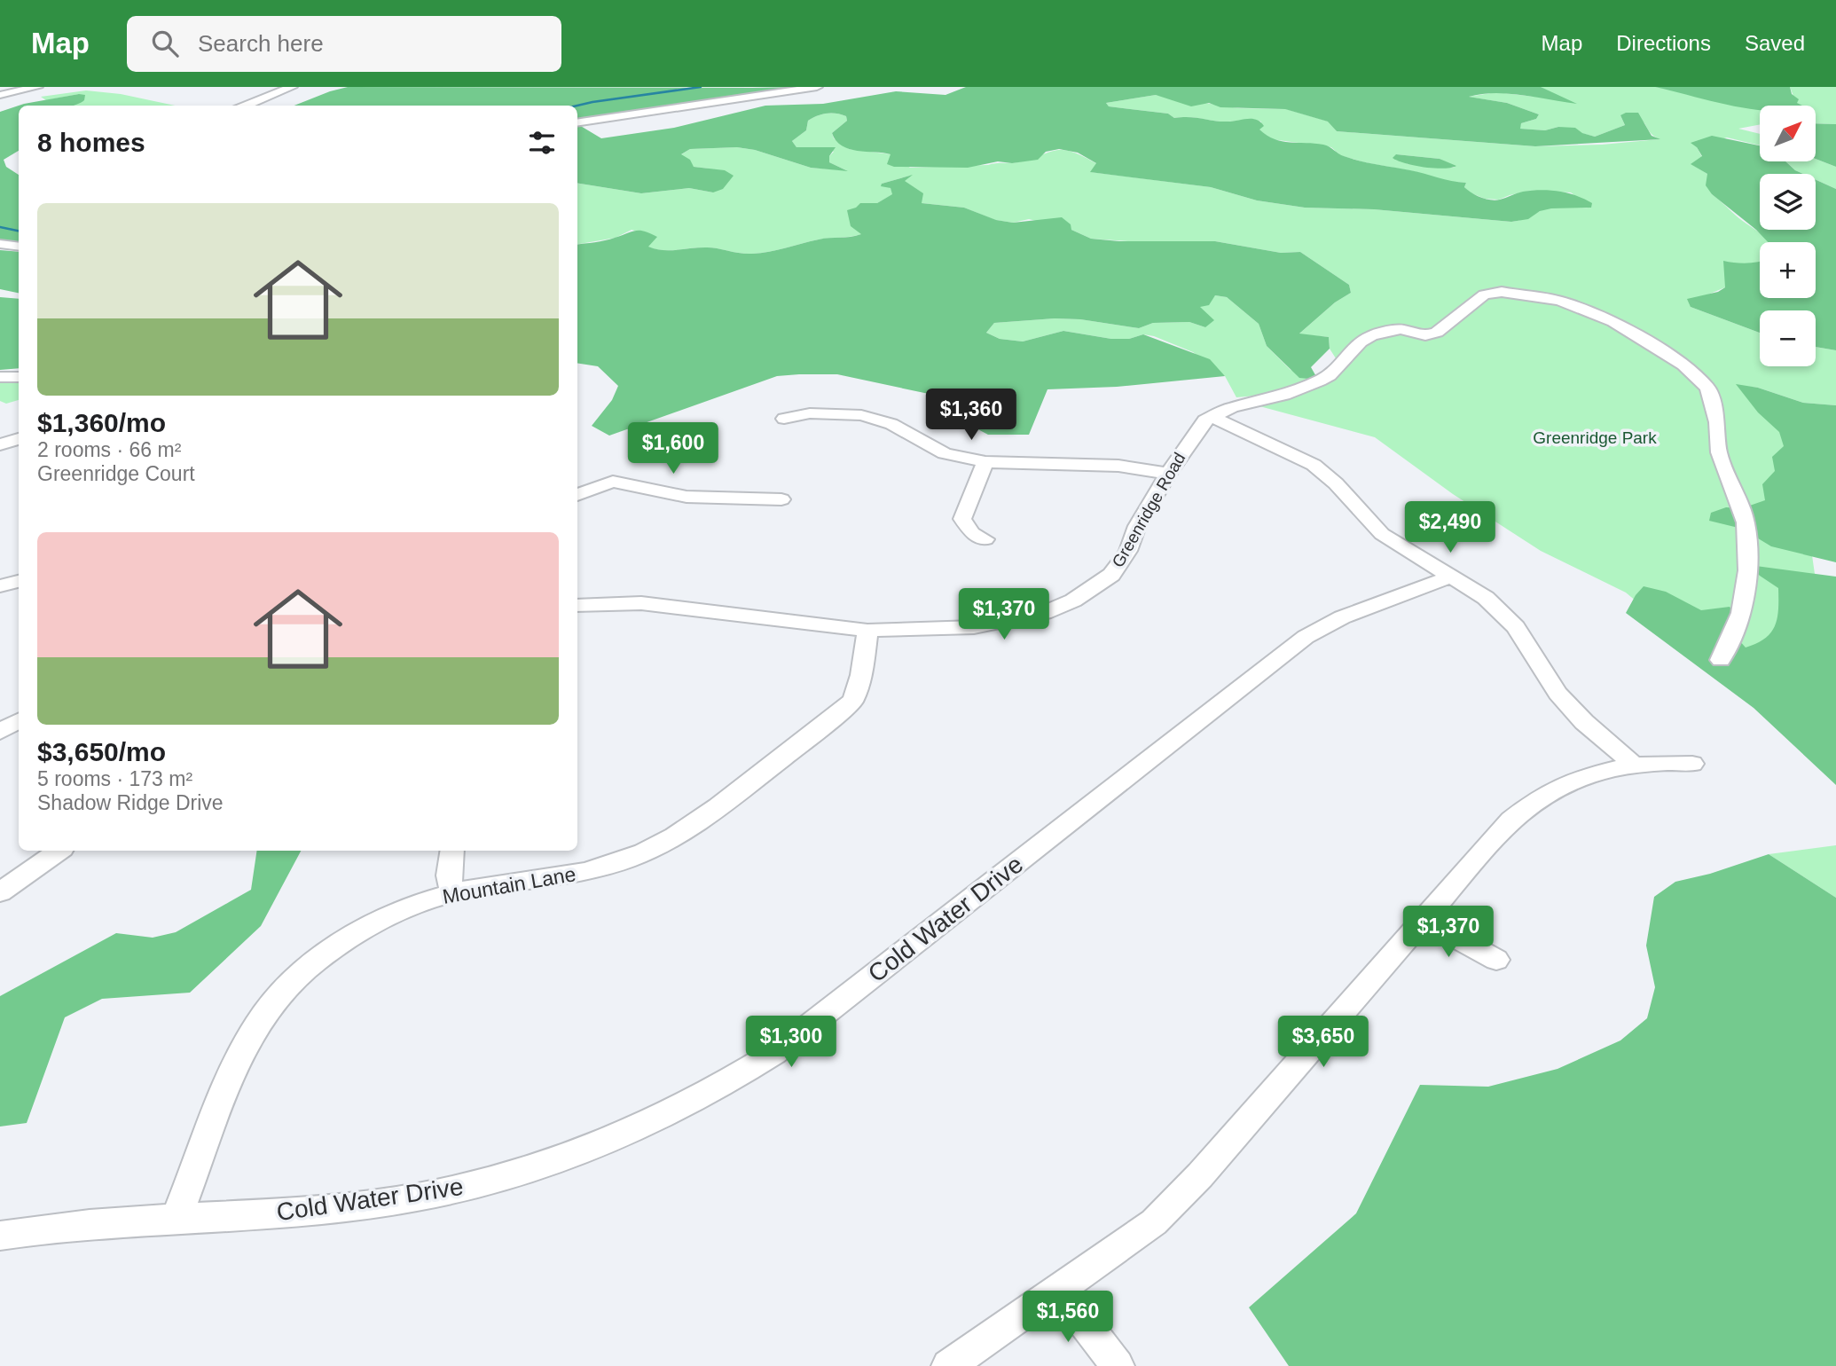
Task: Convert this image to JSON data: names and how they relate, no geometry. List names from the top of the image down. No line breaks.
{"streets":{"street":["Greenridge Road","Mountain Lane","Cold Water Drive"]},"crossings":[["Greenridge Road","Mountain Lane"],["Mountain Lane","Cold Water Drive"]],"parks":["Greenridge Park"],"north":"top right","page":{"header":"Map","search":"Search here","nav":["Map","Directions","Saved"],"map_buttons":["+","−"],"heading":"8 homes","list":[{"name":"$1,360/mo","note":"2 rooms · 66 m² · Greenridge Court"},{"name":"$3,650/mo","note":"5 rooms · 173 m² · Shadow Ridge Drive"}],"price":["$1,360","$1,600","$2,490","$1,370","$1,370","$1,300","$3,650","$1,560"]}}
